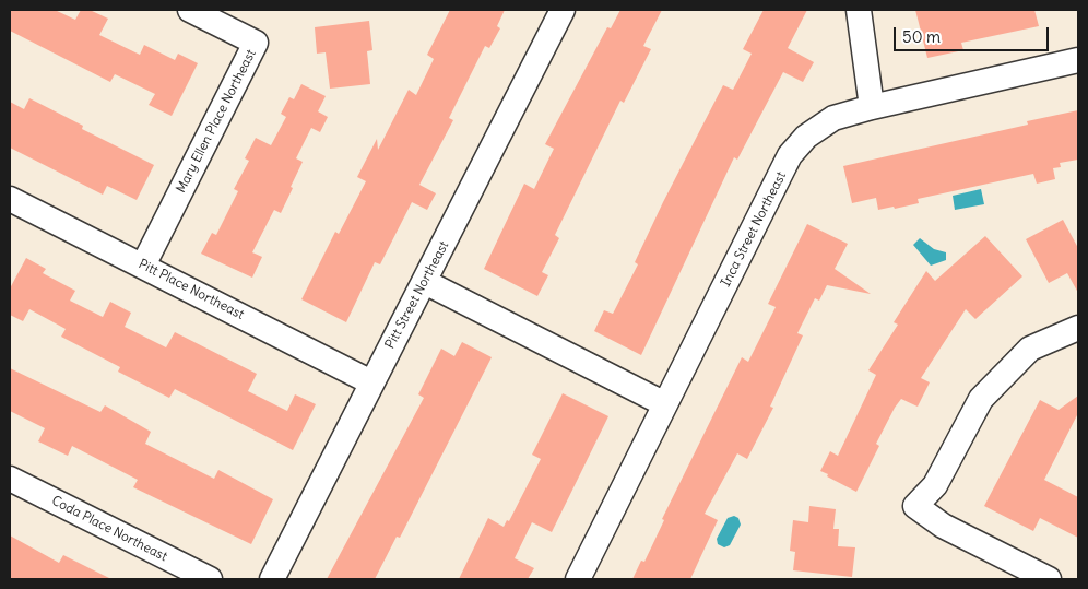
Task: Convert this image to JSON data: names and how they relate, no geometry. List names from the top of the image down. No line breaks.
{"streets":{"street":["Mary Ellen Place Northeast","Inca Street Northeast","Pitt Place Northeast","Pitt Street Northeast","Coda Place Northeast"]},"crossings":[["Mary Ellen Place Northeast","Pitt Place Northeast"],["Pitt Place Northeast","Pitt Street Northeast"]],"scale_bar":"50 m"}
